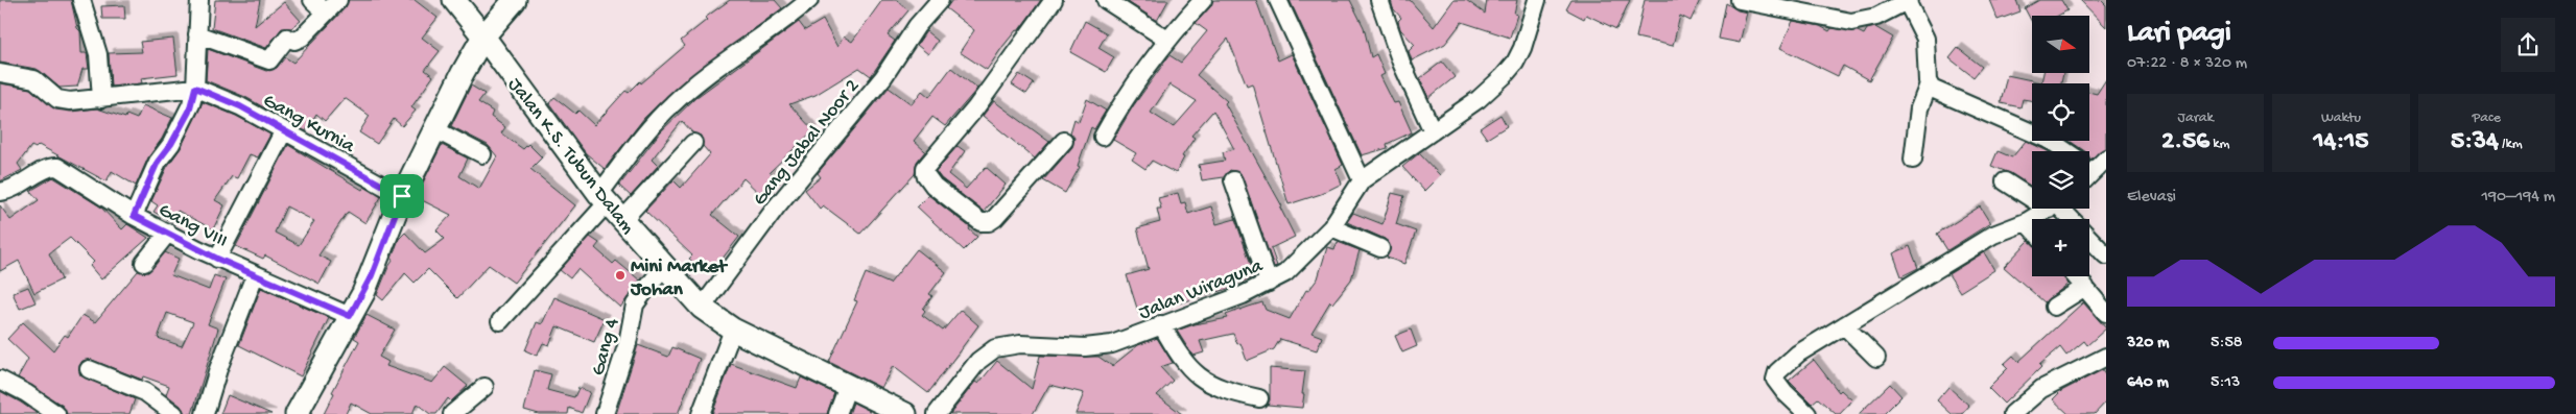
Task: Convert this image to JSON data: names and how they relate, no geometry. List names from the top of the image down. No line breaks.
{"streets":{"street":["Gang Kurnia","Gang Jabal Noor 2","Jalan K.S. Tubun Dalam","Gang VIII","Jalan Wiraguna","Gang 4"]},"crossings":[["Gang Jabal Noor 2","Jalan K.S. Tubun Dalam"],["Jalan K.S. Tubun Dalam","Gang 4"]],"places":["Mini Market Johan"],"north":"right","page":{"heading":["Lari pagi","07:22 · 8 × 320 m"],"map_buttons":"+","stats":[["Jarak","2.56 km"],["Waktu","14:15"],["Pace","5:34 /km"]],"chart":["Elevasi","190–194 m"],"list":[{"name":"320 m","note":"5:58"},{"name":"640 m","note":"5:13"}]}}
